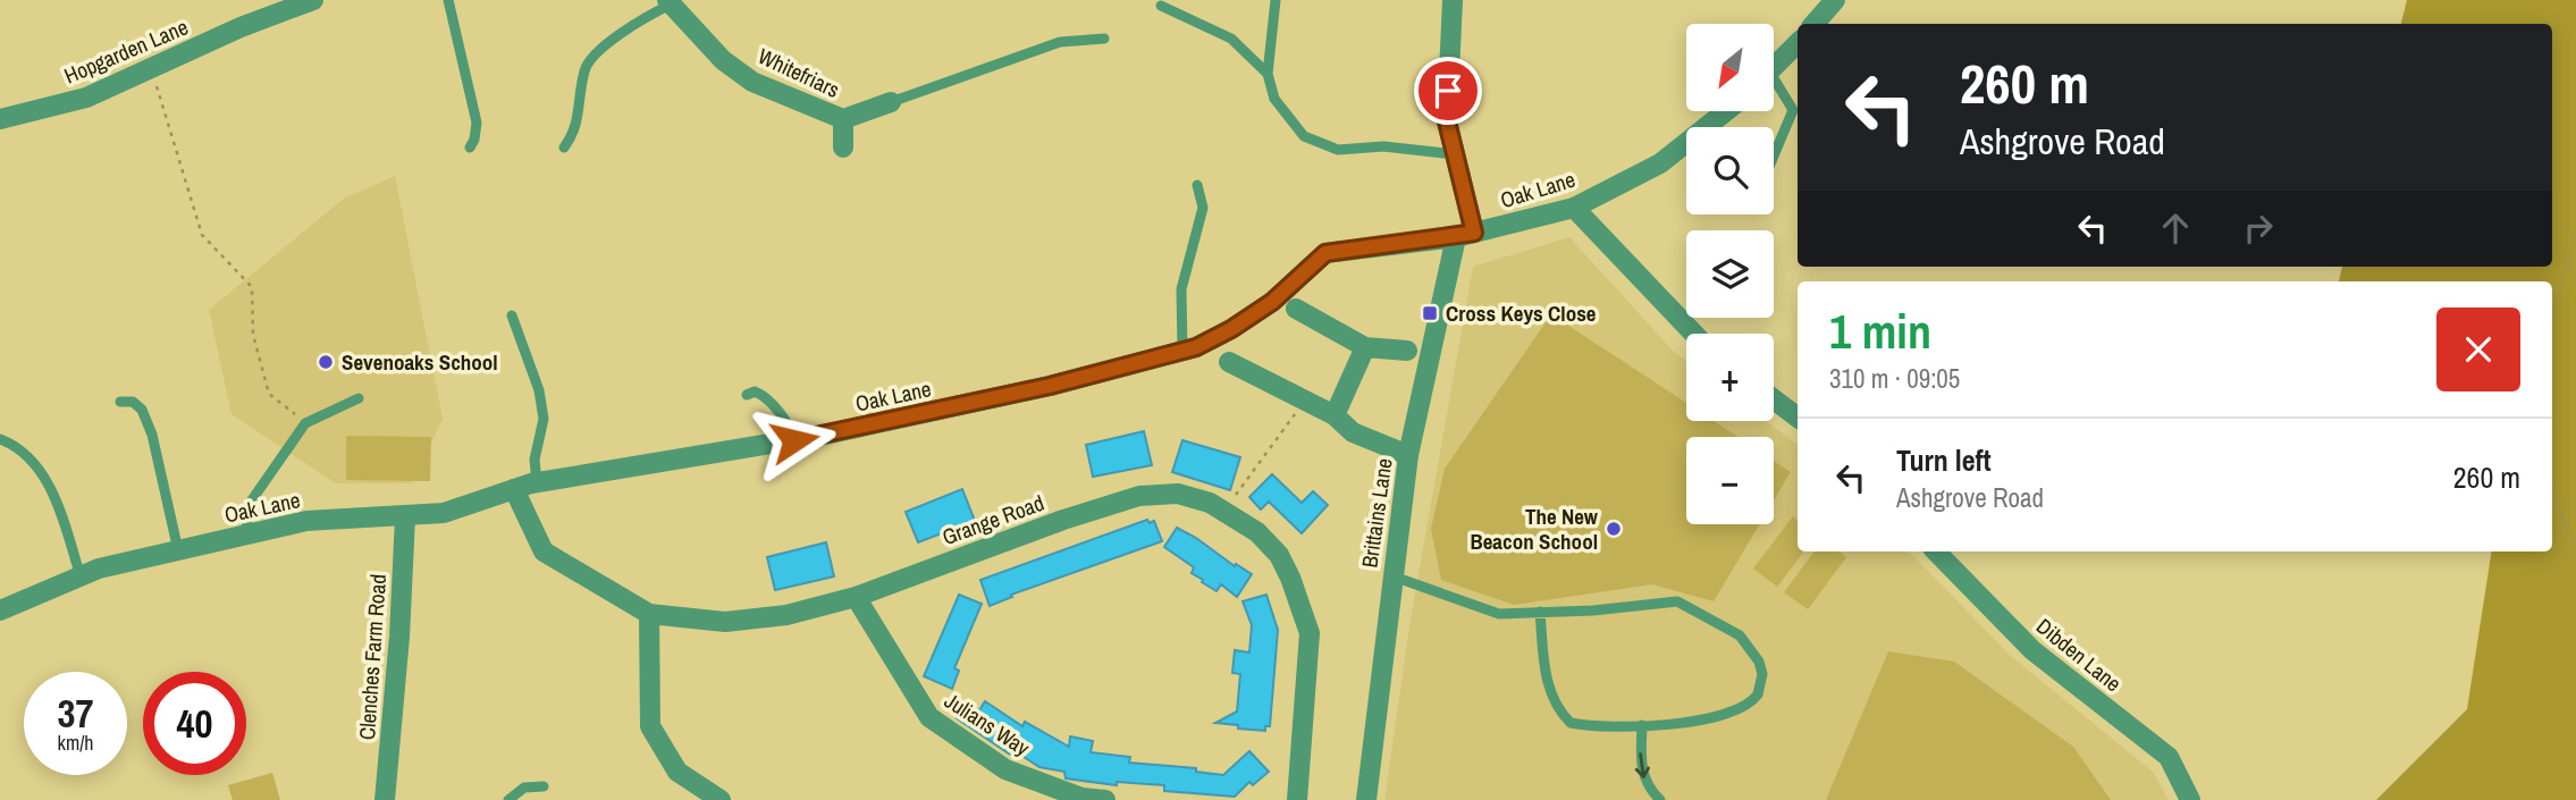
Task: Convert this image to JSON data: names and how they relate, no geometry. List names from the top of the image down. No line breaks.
{"streets":{"street":["Hopgarden Lane","Whitefriars","Oak Lane","Brittains Lane","Grange Road","Dibden Lane","Clenches Farm Road","Julians Way"]},"crossings":[["Oak Lane","Brittains Lane"],["Oak Lane","Grange Road"],["Oak Lane","Clenches Farm Road"],["Grange Road","Julians Way"]],"places":{"transit":["Cross Keys Close"],"other":["Sevenoaks School","The New Beacon School"]},"north":"bottom left","page":{"map_buttons":["+","−"],"turn":["260 m","Ashgrove Road"],"heading":["1 min","310 m · 09:05"],"list":[{"name":"Turn left","note":"Ashgrove Road","value":"260 m"}],"speed":"37 km/h","limit":"40"}}
